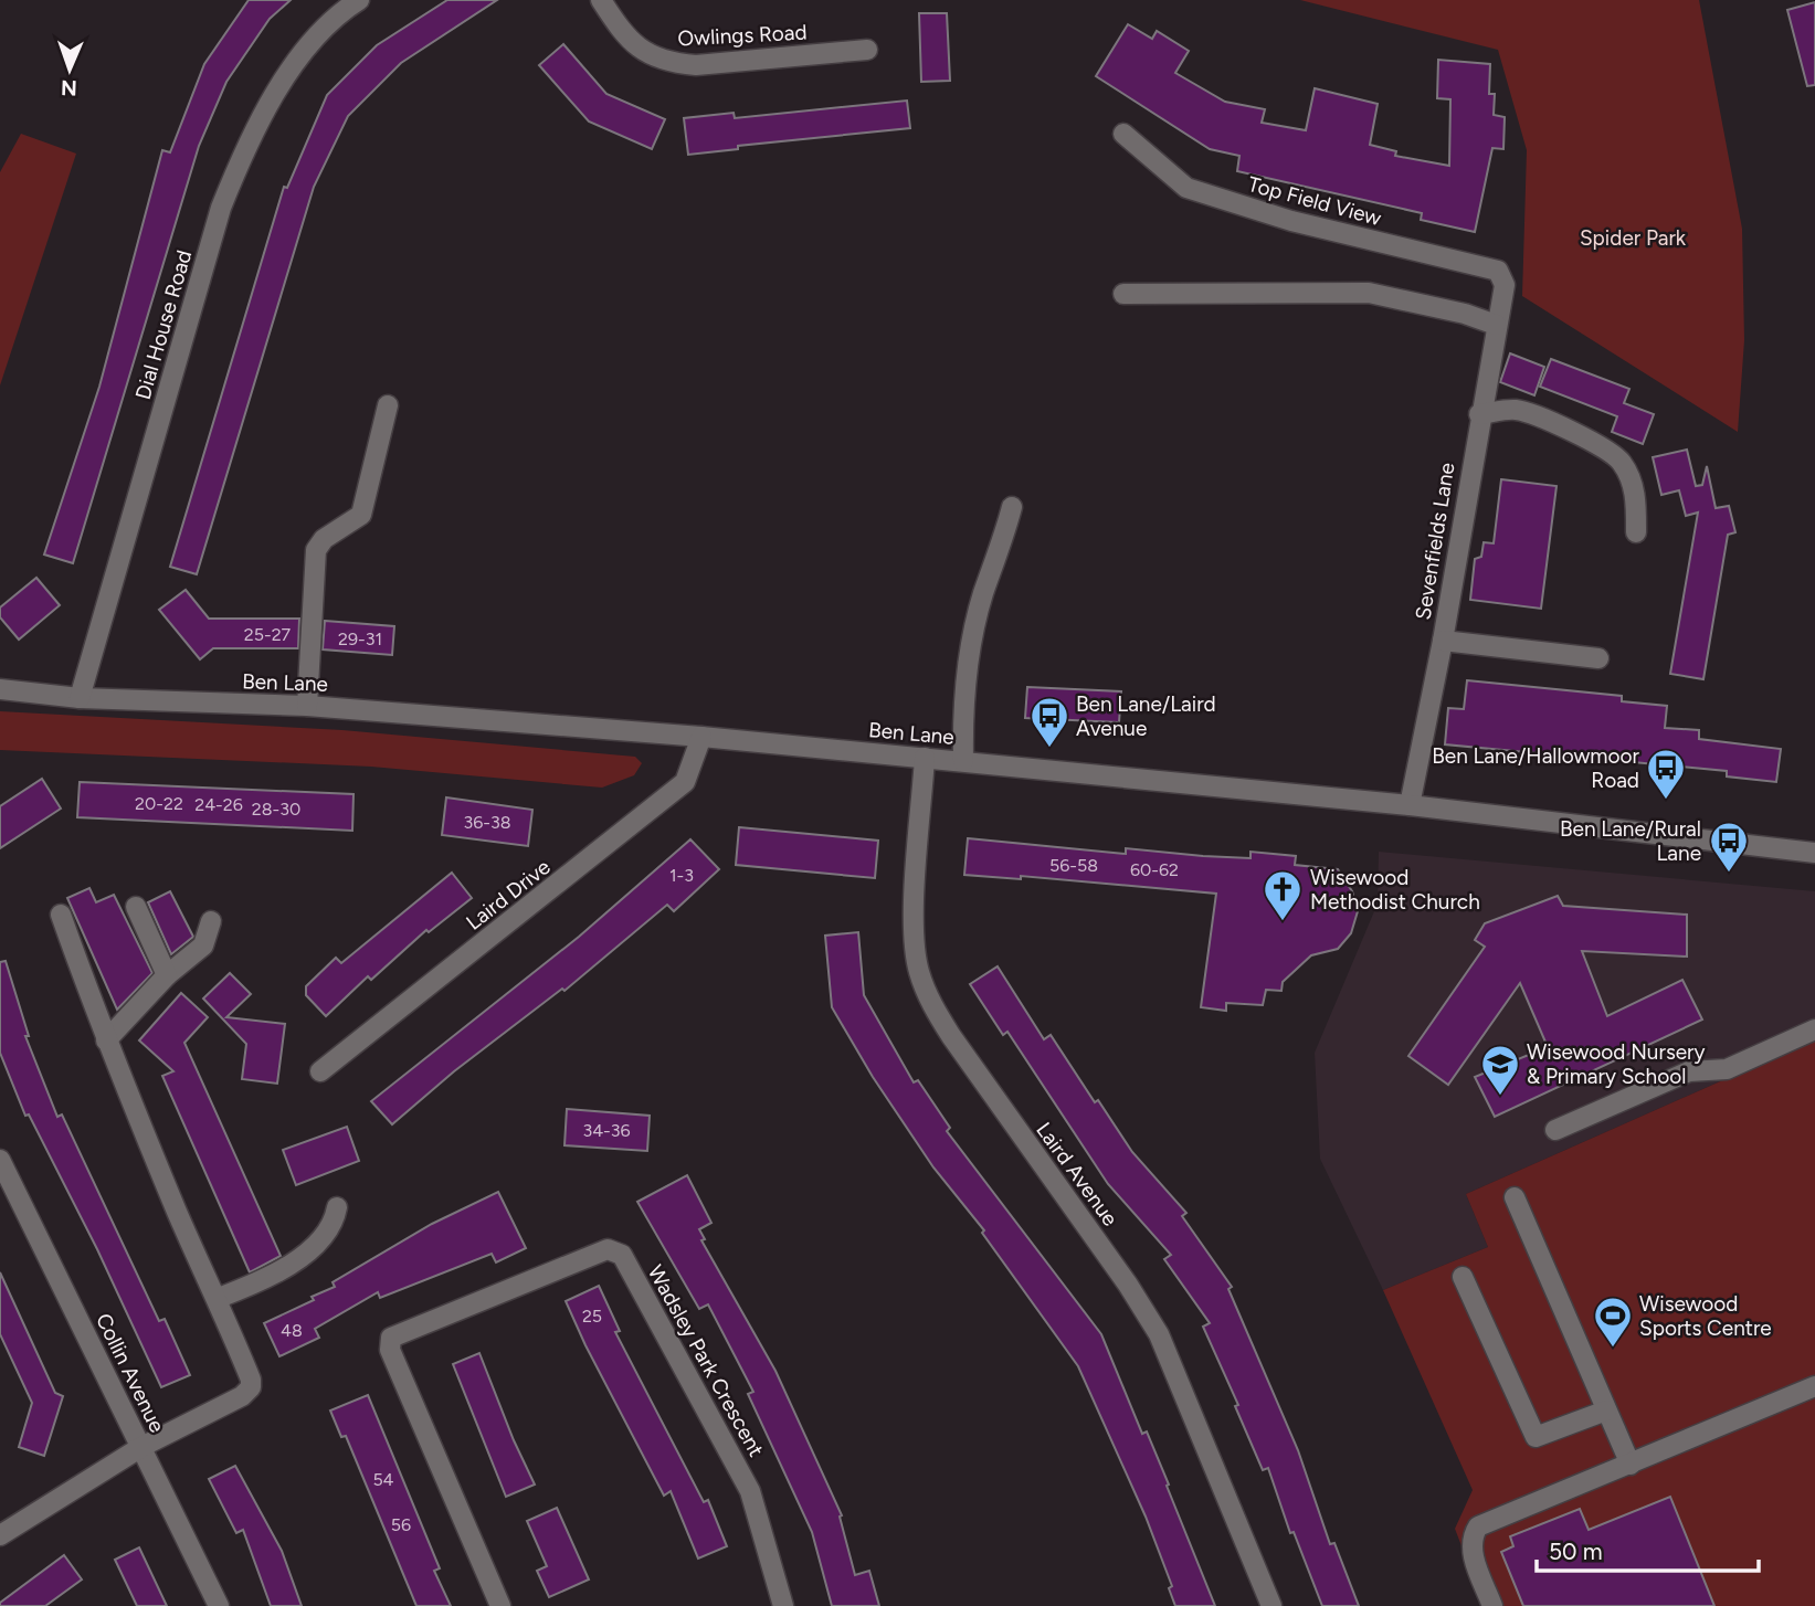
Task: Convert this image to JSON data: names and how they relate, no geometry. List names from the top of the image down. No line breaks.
{"streets":{"street":["Owlings Road","Top Field View","Dial House Road","Sevenfields Lane","Ben Lane","Laird Drive","Laird Avenue","Wadsley Park Crescent","Collin Avenue"]},"crossings":[["Top Field View","Sevenfields Lane"],["Dial House Road","Ben Lane"],["Sevenfields Lane","Ben Lane"],["Ben Lane","Laird Drive"],["Ben Lane","Laird Avenue"]],"parks":["Spider Park"],"places":{"bus stop":["Ben Lane/Laird Avenue","Ben Lane/Hallowmoor Road","Ben Lane/Rural Lane"],"church":["Wisewood Methodist Church"],"school or university":["Wisewood Nursery & Primary School"],"sports":["Wisewood Sports Centre"]},"house_numbers":["25-27","29-31","20-22","24-26","28-30","36-38","56-58","60-62","1-3","34-36","25","48","54","56"],"scale_bar":"50 m","north":"bottom"}
